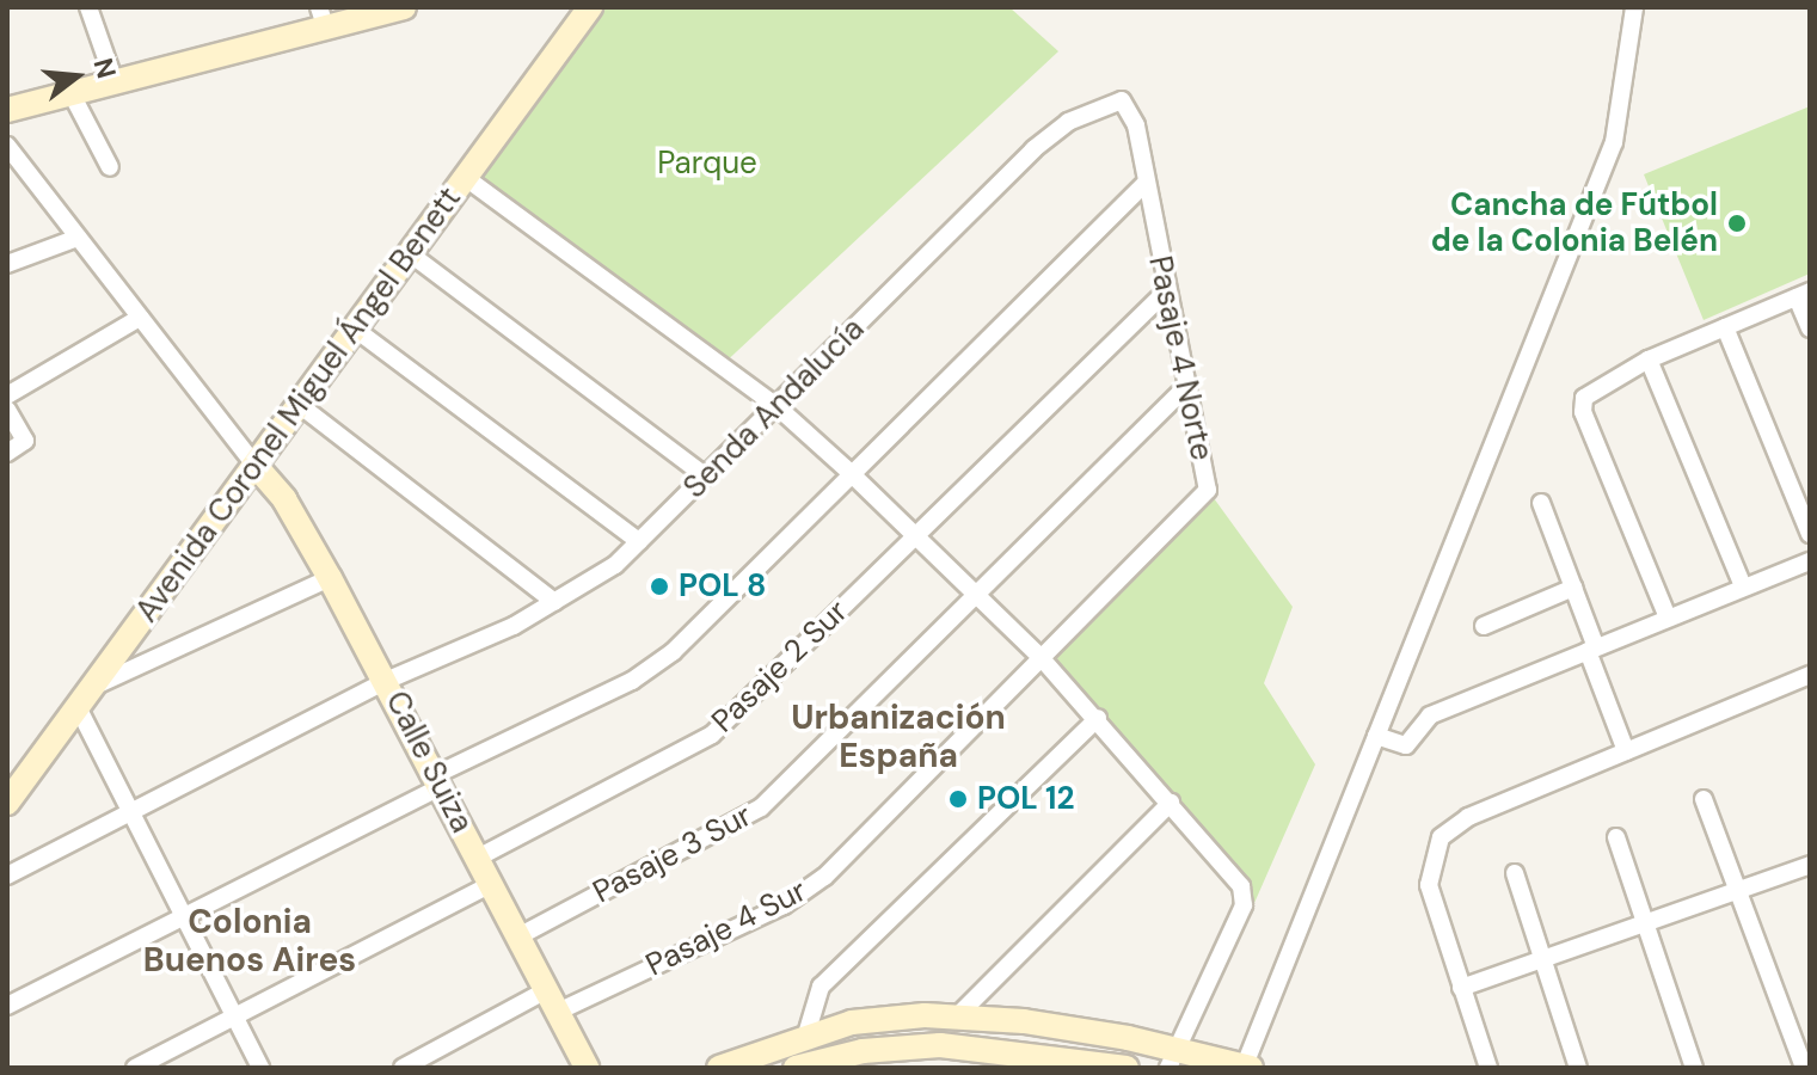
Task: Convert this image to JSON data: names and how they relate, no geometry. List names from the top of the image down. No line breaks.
{"streets":{"street":["Pasaje 4 Norte","Avenida Coronel Miguel Ángel Benett","Senda Andalucía","Pasaje 2 Sur","Calle Suiza","Pasaje 3 Sur","Pasaje 4 Sur"]},"crossings":[["Pasaje 4 Norte","Senda Andalucía"],["Pasaje 4 Norte","Pasaje 2 Sur"],["Pasaje 4 Norte","Pasaje 3 Sur"],["Pasaje 4 Norte","Pasaje 4 Sur"],["Avenida Coronel Miguel Ángel Benett","Calle Suiza"],["Senda Andalucía","Calle Suiza"],["Pasaje 2 Sur","Calle Suiza"],["Calle Suiza","Pasaje 3 Sur"],["Calle Suiza","Pasaje 4 Sur"]],"districts":["Urbanización España","Colonia Buenos Aires"],"parks":["Parque"],"places":["Cancha de Fútbol de la Colonia Belén","POL 8","POL 12"],"north":"right"}
